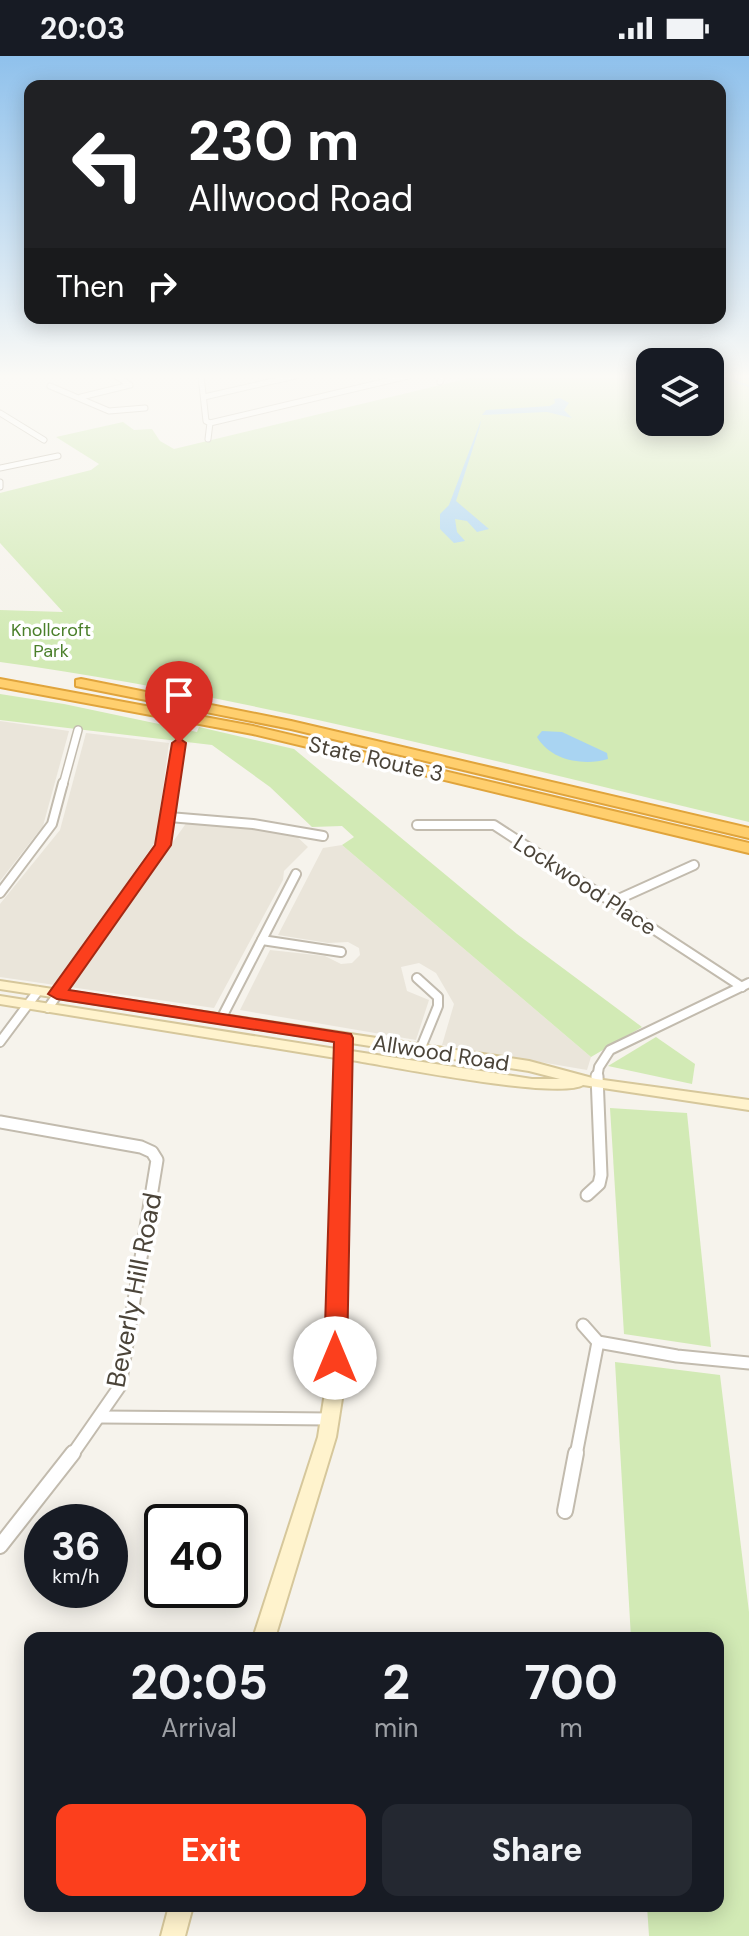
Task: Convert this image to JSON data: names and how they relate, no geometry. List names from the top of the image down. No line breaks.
{"streets":{"highway":["State Route 3"],"main road":["Allwood Road"],"street":["Lockwood Place","Beverly Hill Road"]},"parks":["Knollcroft Park"],"page":{"status":"20:03","turn":["230 m","Allwood Road"],"then":"Then","speed":"36 km/h","limit":"40","eta":["20:05","Arrival","2","min","700","m"],"buttons":["Exit","Share"]}}
